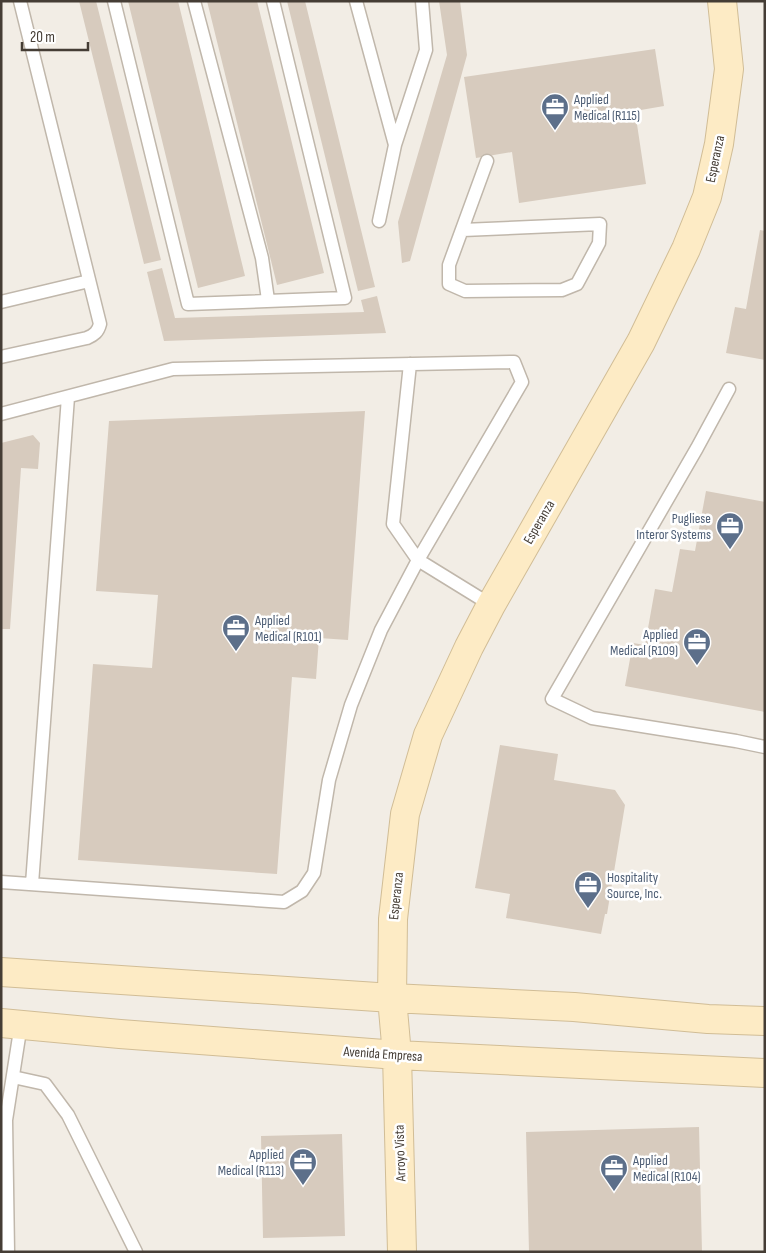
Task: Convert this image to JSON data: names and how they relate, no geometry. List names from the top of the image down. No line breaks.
{"streets":{"main road":["Esperanza","Avenida Empresa","Arroyo Vista"]},"crossings":[["Esperanza","Avenida Empresa"],["Esperanza","Arroyo Vista"],["Avenida Empresa","Arroyo Vista"]],"places":{"office":["Applied Medical (R115)","Pugliese Interor Systems","Applied Medical (R101)","Applied Medical (R109)","Hospitality Source, Inc.","Applied Medical (R113)","Applied Medical (R104)"]},"scale_bar":"20 m"}
